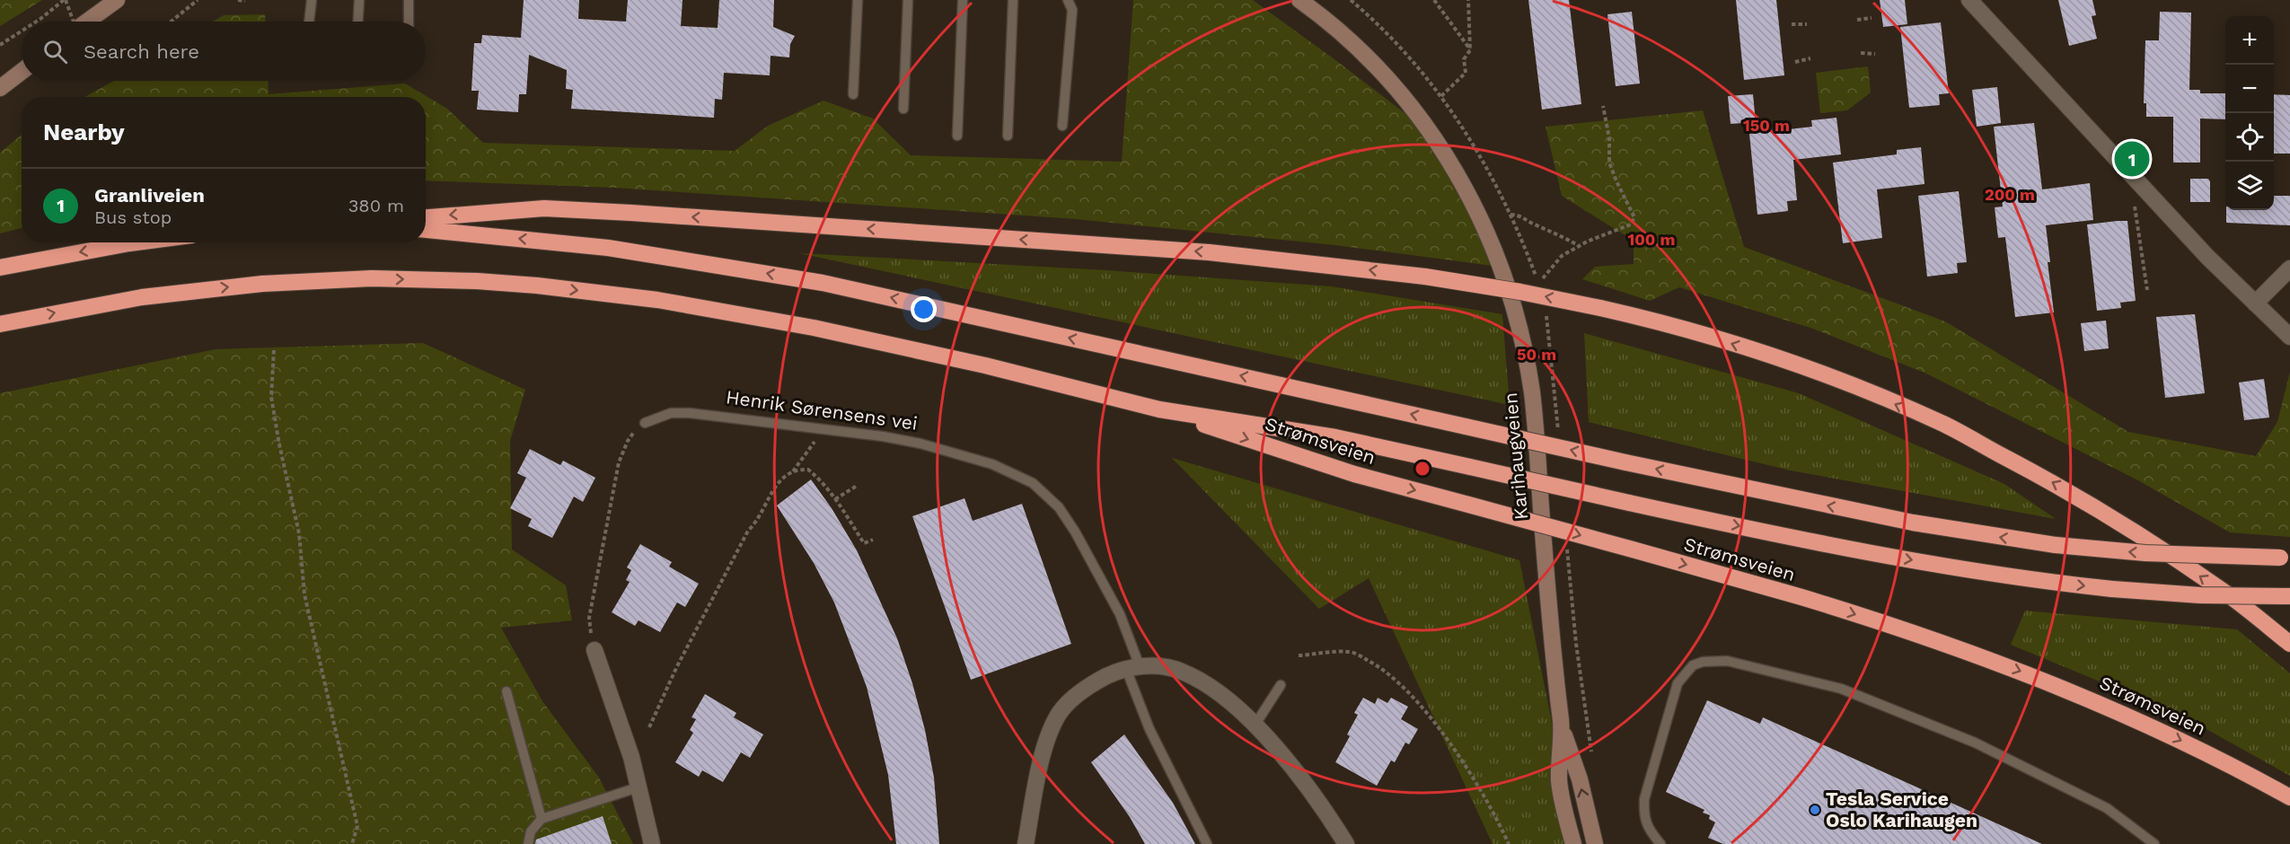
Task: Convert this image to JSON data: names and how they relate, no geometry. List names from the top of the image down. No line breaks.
{"streets":{"highway":["Strømsveien"],"main road":["Karihaugveien"],"lane":["Henrik Sørensens vei"]},"places":["Tesla Service Oslo Karihaugen"],"page":{"map_buttons":["+","−"],"search":"Search here","heading":"Nearby","pins":"1","list":[{"mark":"1","name":"Granliveien","note":"Bus stop","value":"380 m"}]},"rings":["150 m","200 m","100 m","50 m"]}
